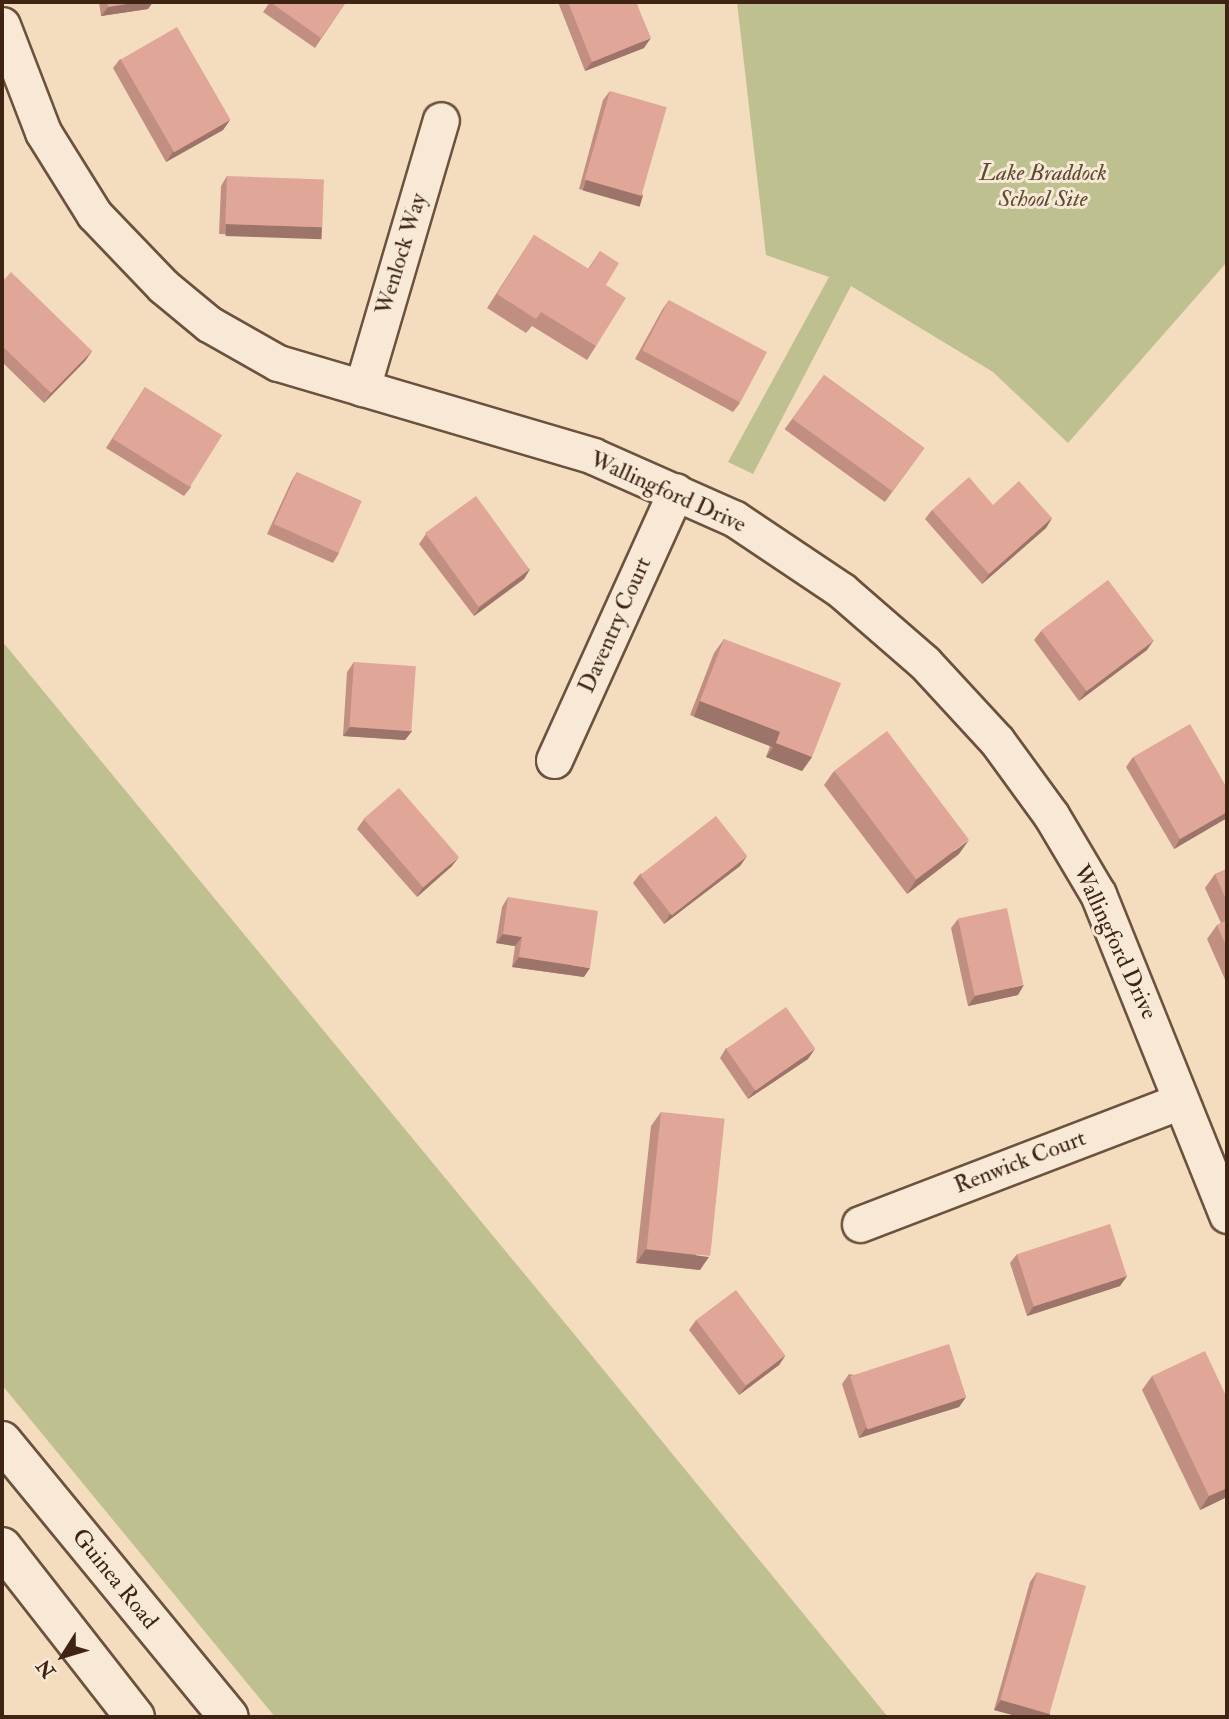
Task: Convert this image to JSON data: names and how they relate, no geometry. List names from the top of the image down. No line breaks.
{"streets":{"main road":["Guinea Road"],"street":["Wenlock Way","Wallingford Drive","Daventry Court","Renwick Court"]},"crossings":[["Wenlock Way","Wallingford Drive"],["Wallingford Drive","Daventry Court"],["Wallingford Drive","Renwick Court"]],"parks":["Lake Braddock School Site"],"north":"bottom left"}
